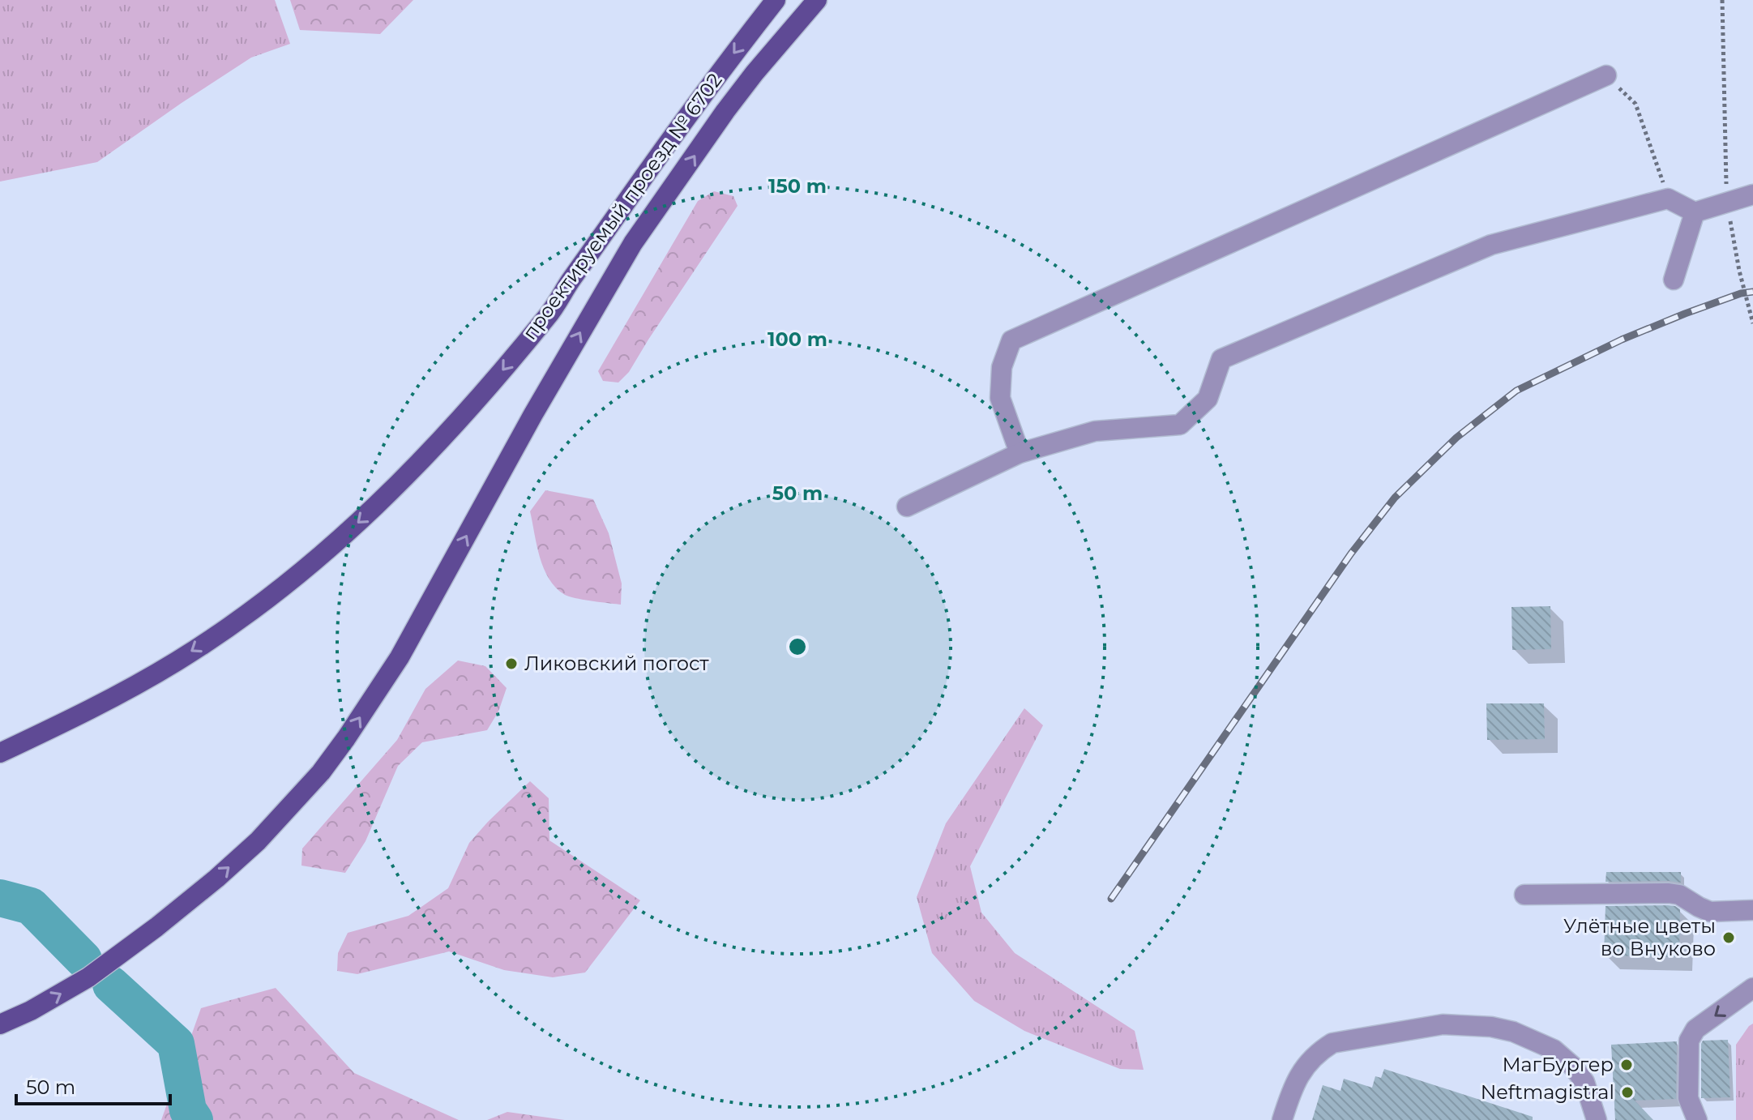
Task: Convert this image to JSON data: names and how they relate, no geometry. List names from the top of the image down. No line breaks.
{"streets":{"main road":["проектируемый проезд № 6702"]},"places":["Ликовский погост","Улётные цветы во Внуково","МагБургер","Neftmagistral"],"scale_bar":"50 m","rings":["150 m","100 m","50 m"]}
